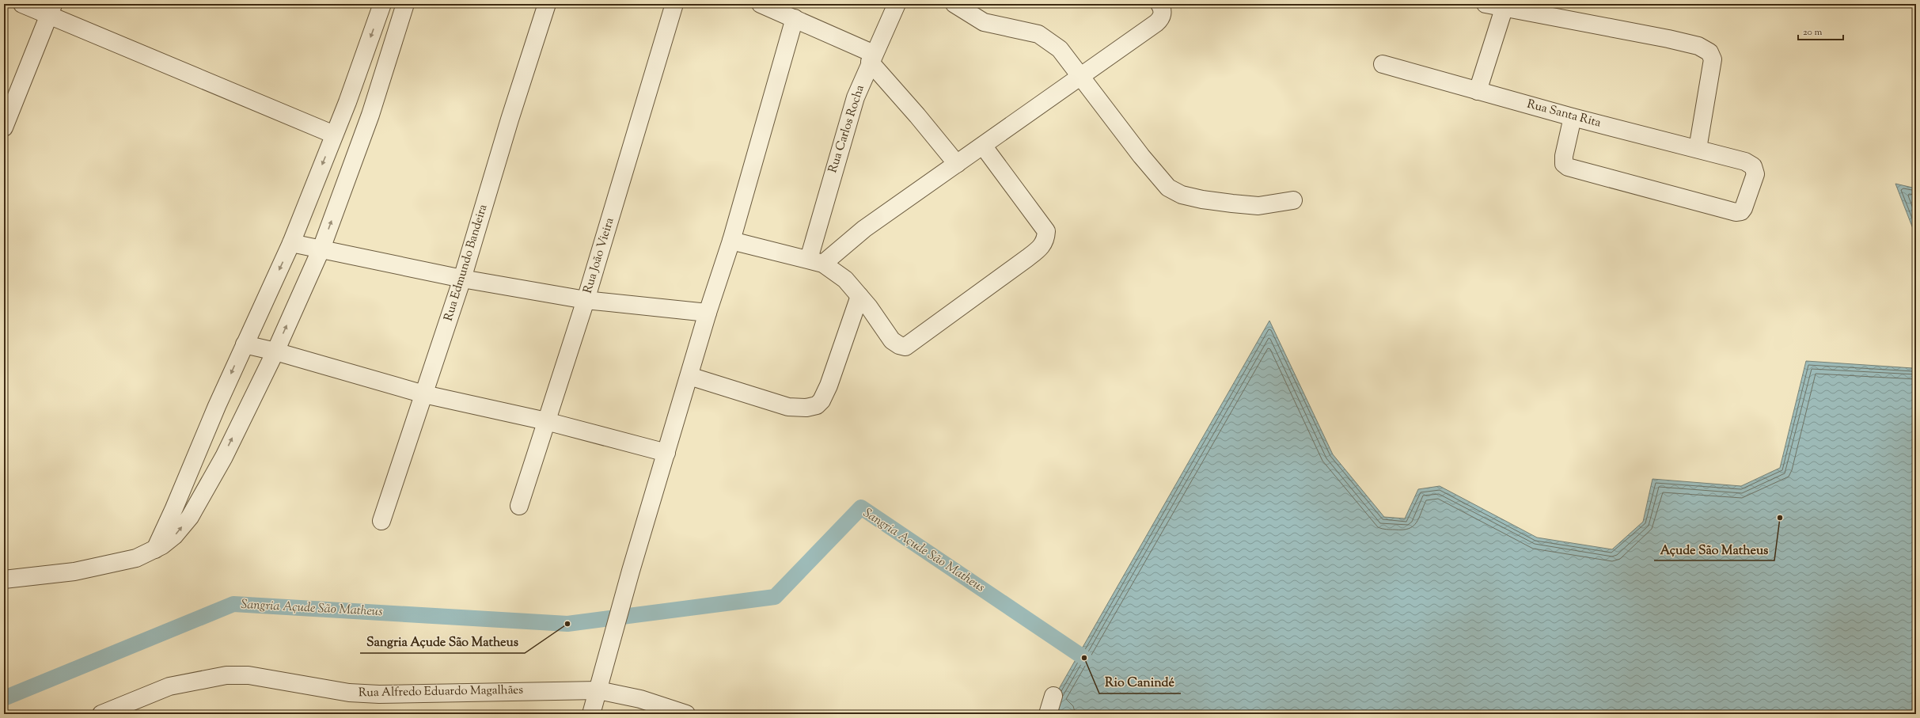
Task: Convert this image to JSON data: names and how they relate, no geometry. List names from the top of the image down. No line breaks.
{"streets":{"street":["Rua Santa Rita","Rua Carlos Rocha","Rua João Vieira","Rua Edmundo Bandeira","Rua Alfredo Eduardo Magalhães"]},"water":["Sangria Açude São Matheus"],"places":["Açude São Matheus","Sangria Açude São Matheus","Rio Canindé"],"scale_bar":"20 m"}
